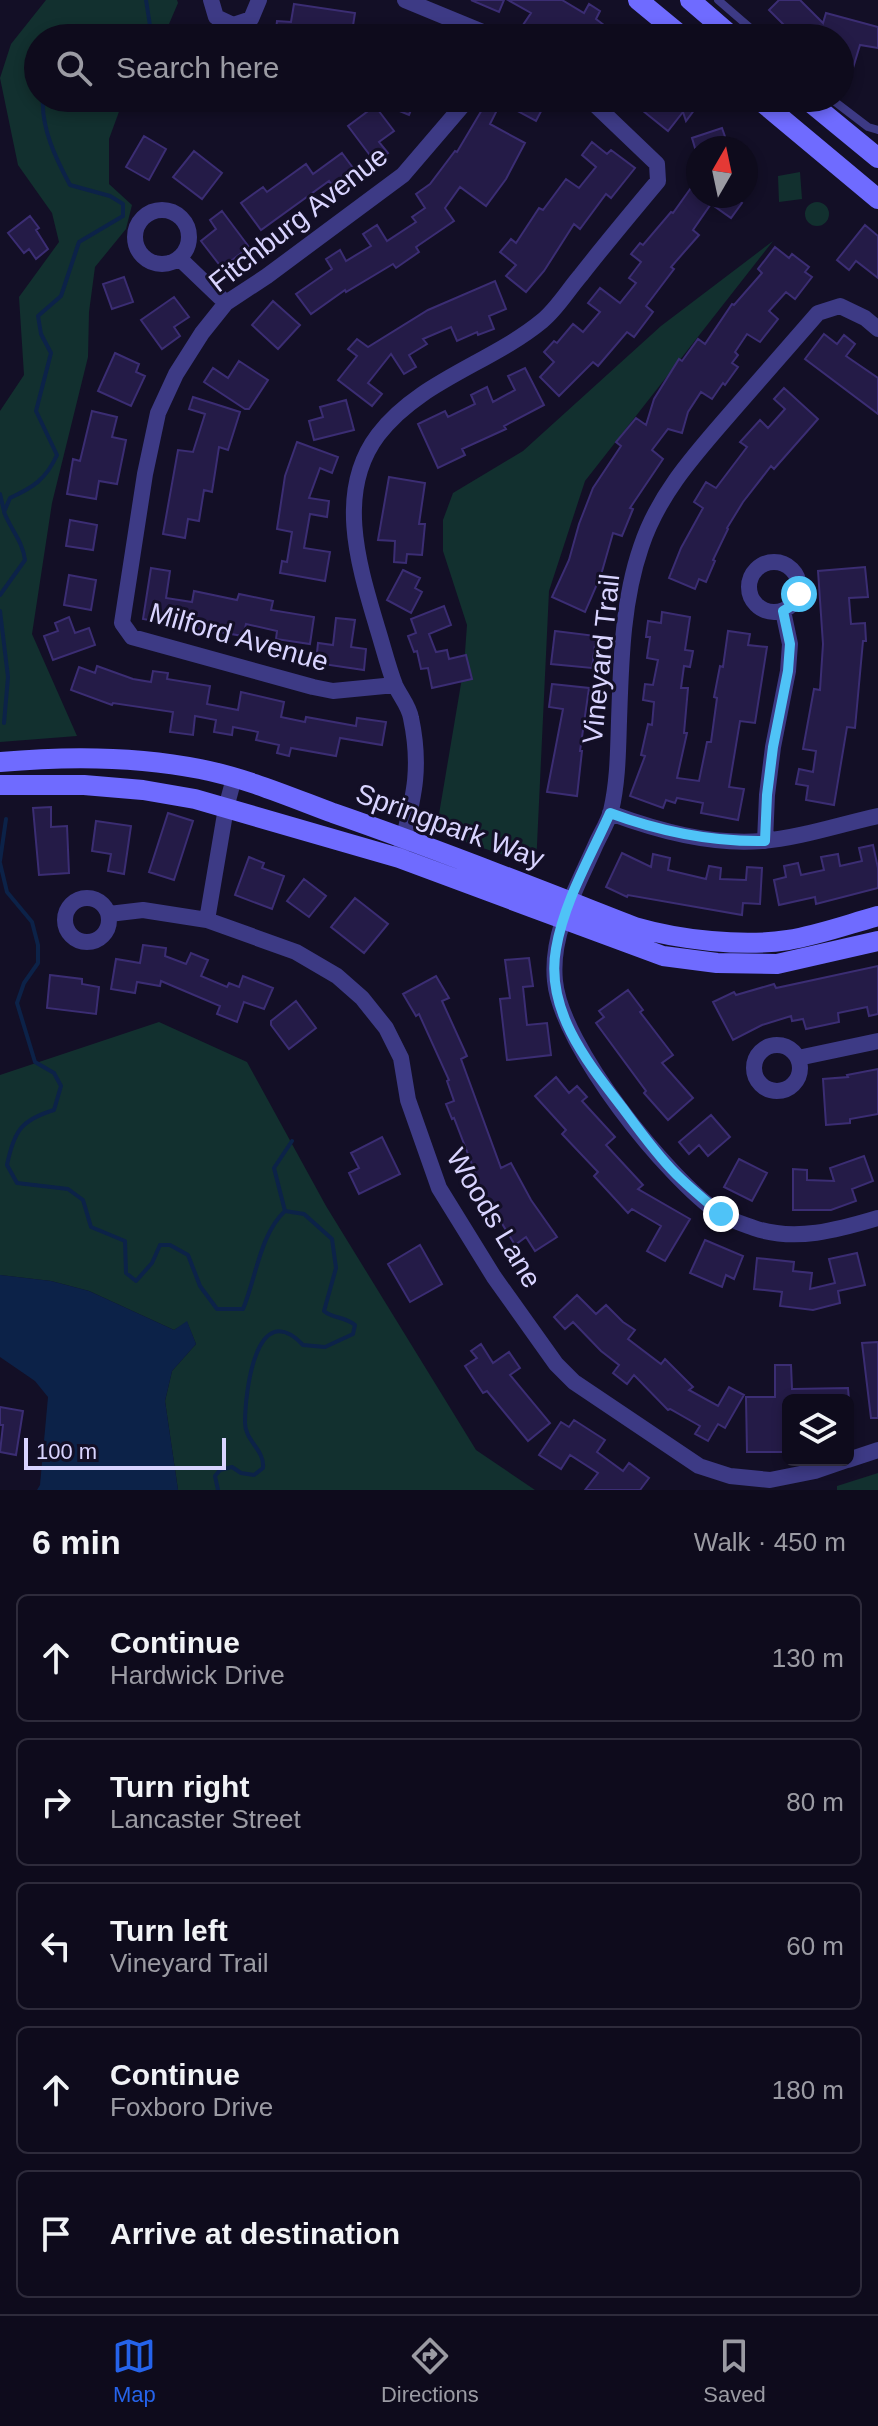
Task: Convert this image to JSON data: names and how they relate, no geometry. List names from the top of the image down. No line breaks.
{"streets":{"street":["Fitchburg Avenue","Milford Avenue","Vineyard Trail","Springpark Way","Woods Lane"]},"crossings":[["Fitchburg Avenue","Milford Avenue"],["Vineyard Trail","Springpark Way"]],"scale_bar":"100 m","north":"top","page":{"search":"Search here","scale":"100 m","heading":["6 min","Walk · 450 m"],"list":[["Continue","Hardwick Drive","130 m"],["Turn right","Lancaster Street","80 m"],["Turn left","Vineyard Trail","60 m"],["Continue","Foxboro Drive","180 m"],"Arrive at destination"],"nav":["Map","Directions","Saved"]}}
